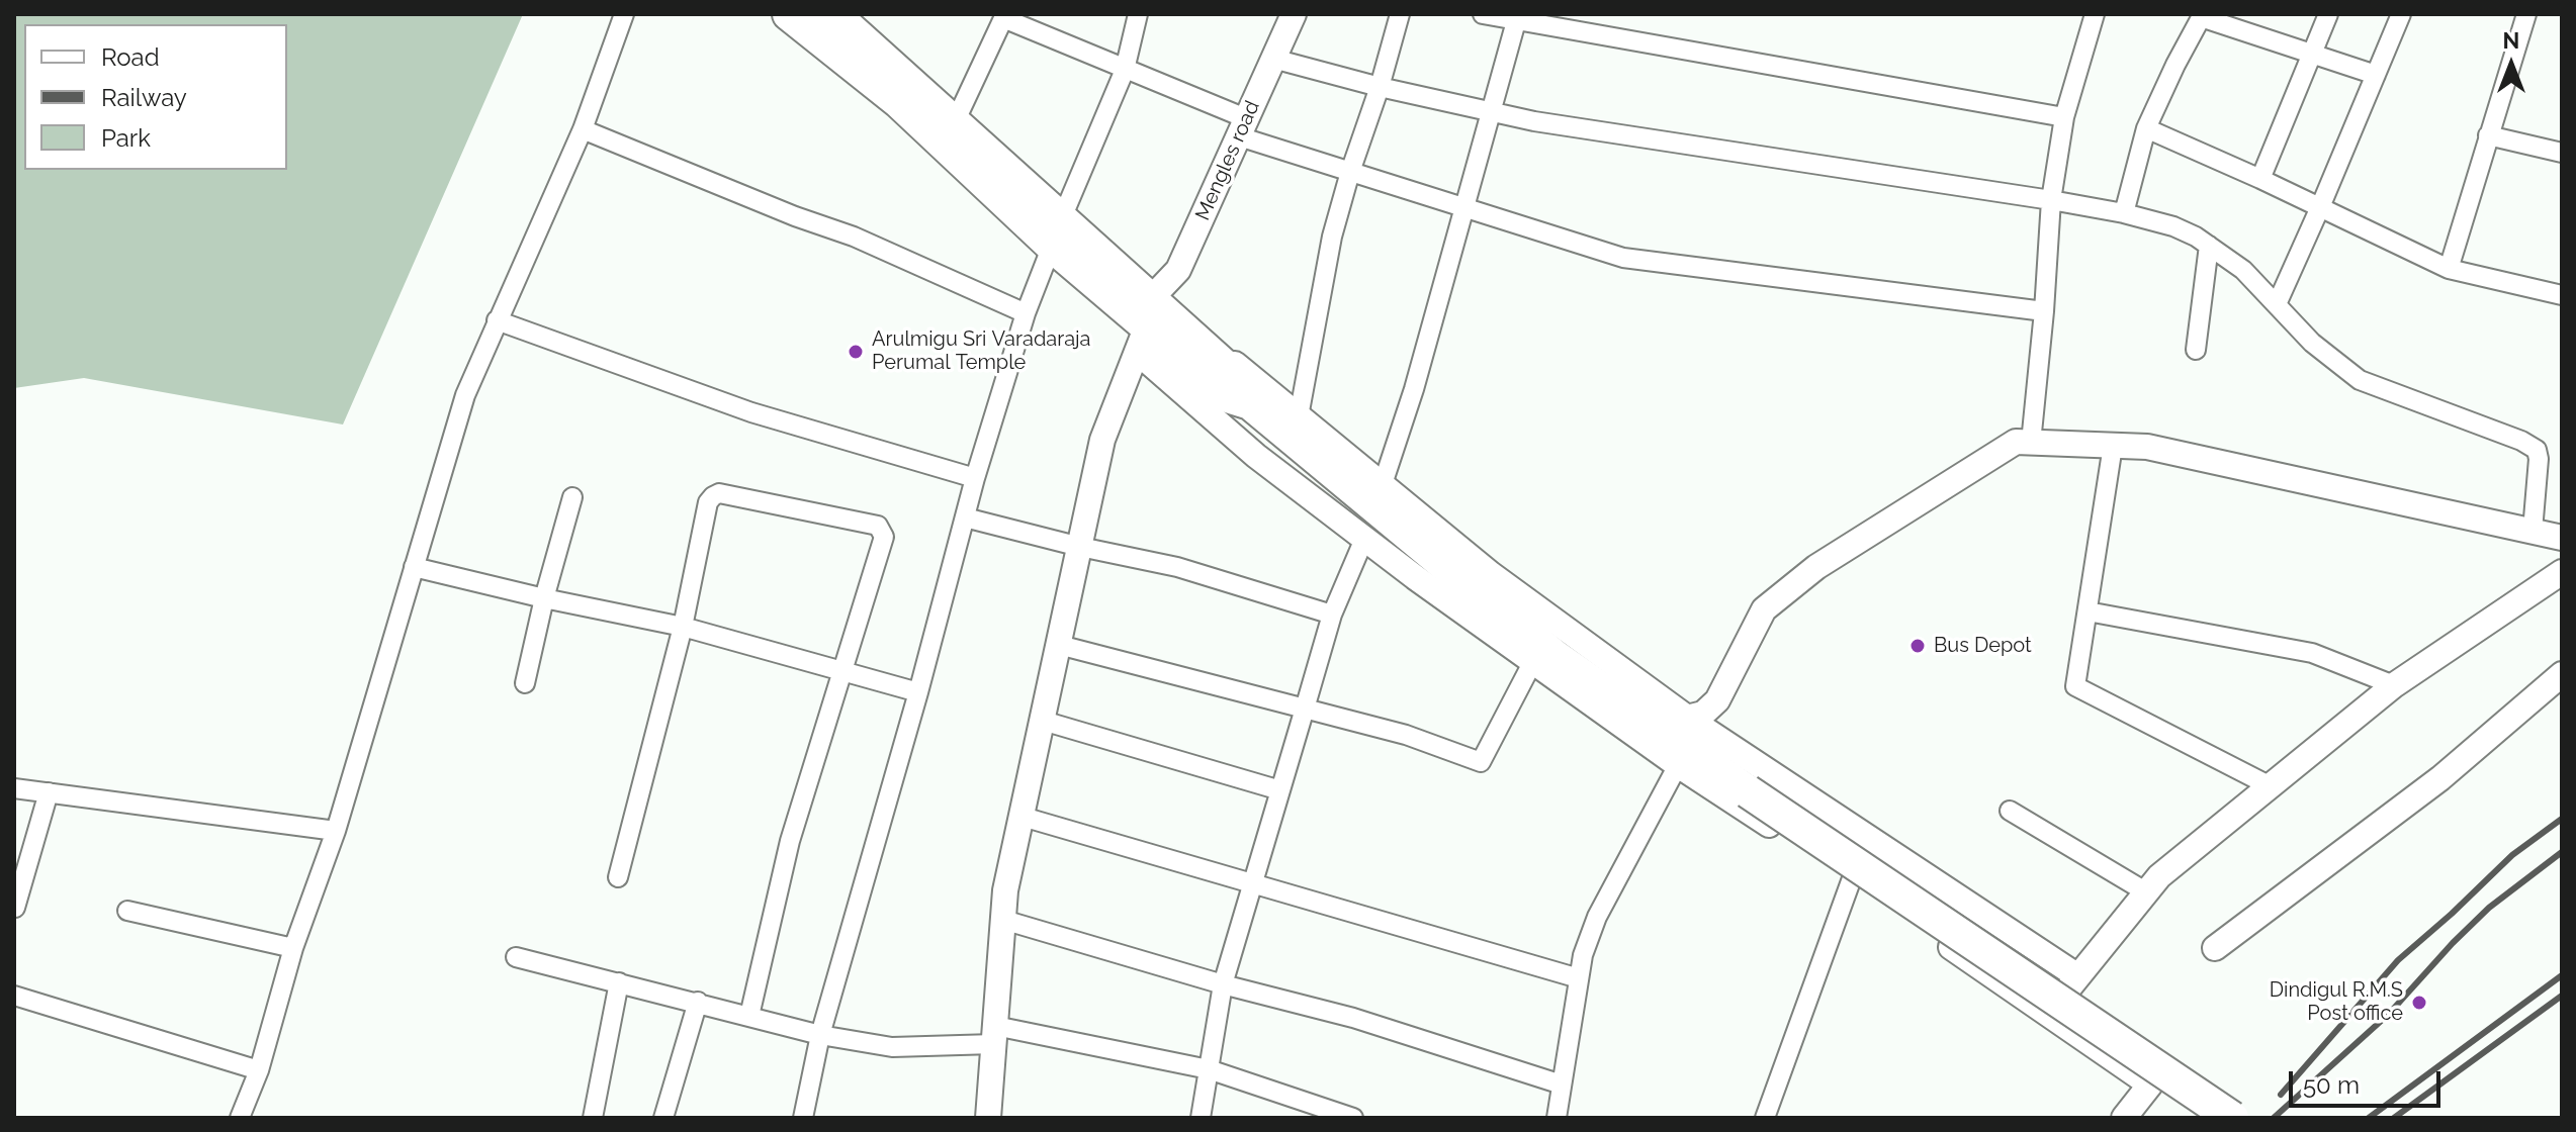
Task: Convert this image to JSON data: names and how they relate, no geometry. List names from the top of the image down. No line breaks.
{"streets":{"main road":["Mengles road"]},"places":["Arulmigu Sri Varadaraja Perumal Temple","Bus Depot","Dindigul R.M.S Post office"],"legend":["Road","Railway","Park"],"scale_bar":"50 m","north":"top"}
